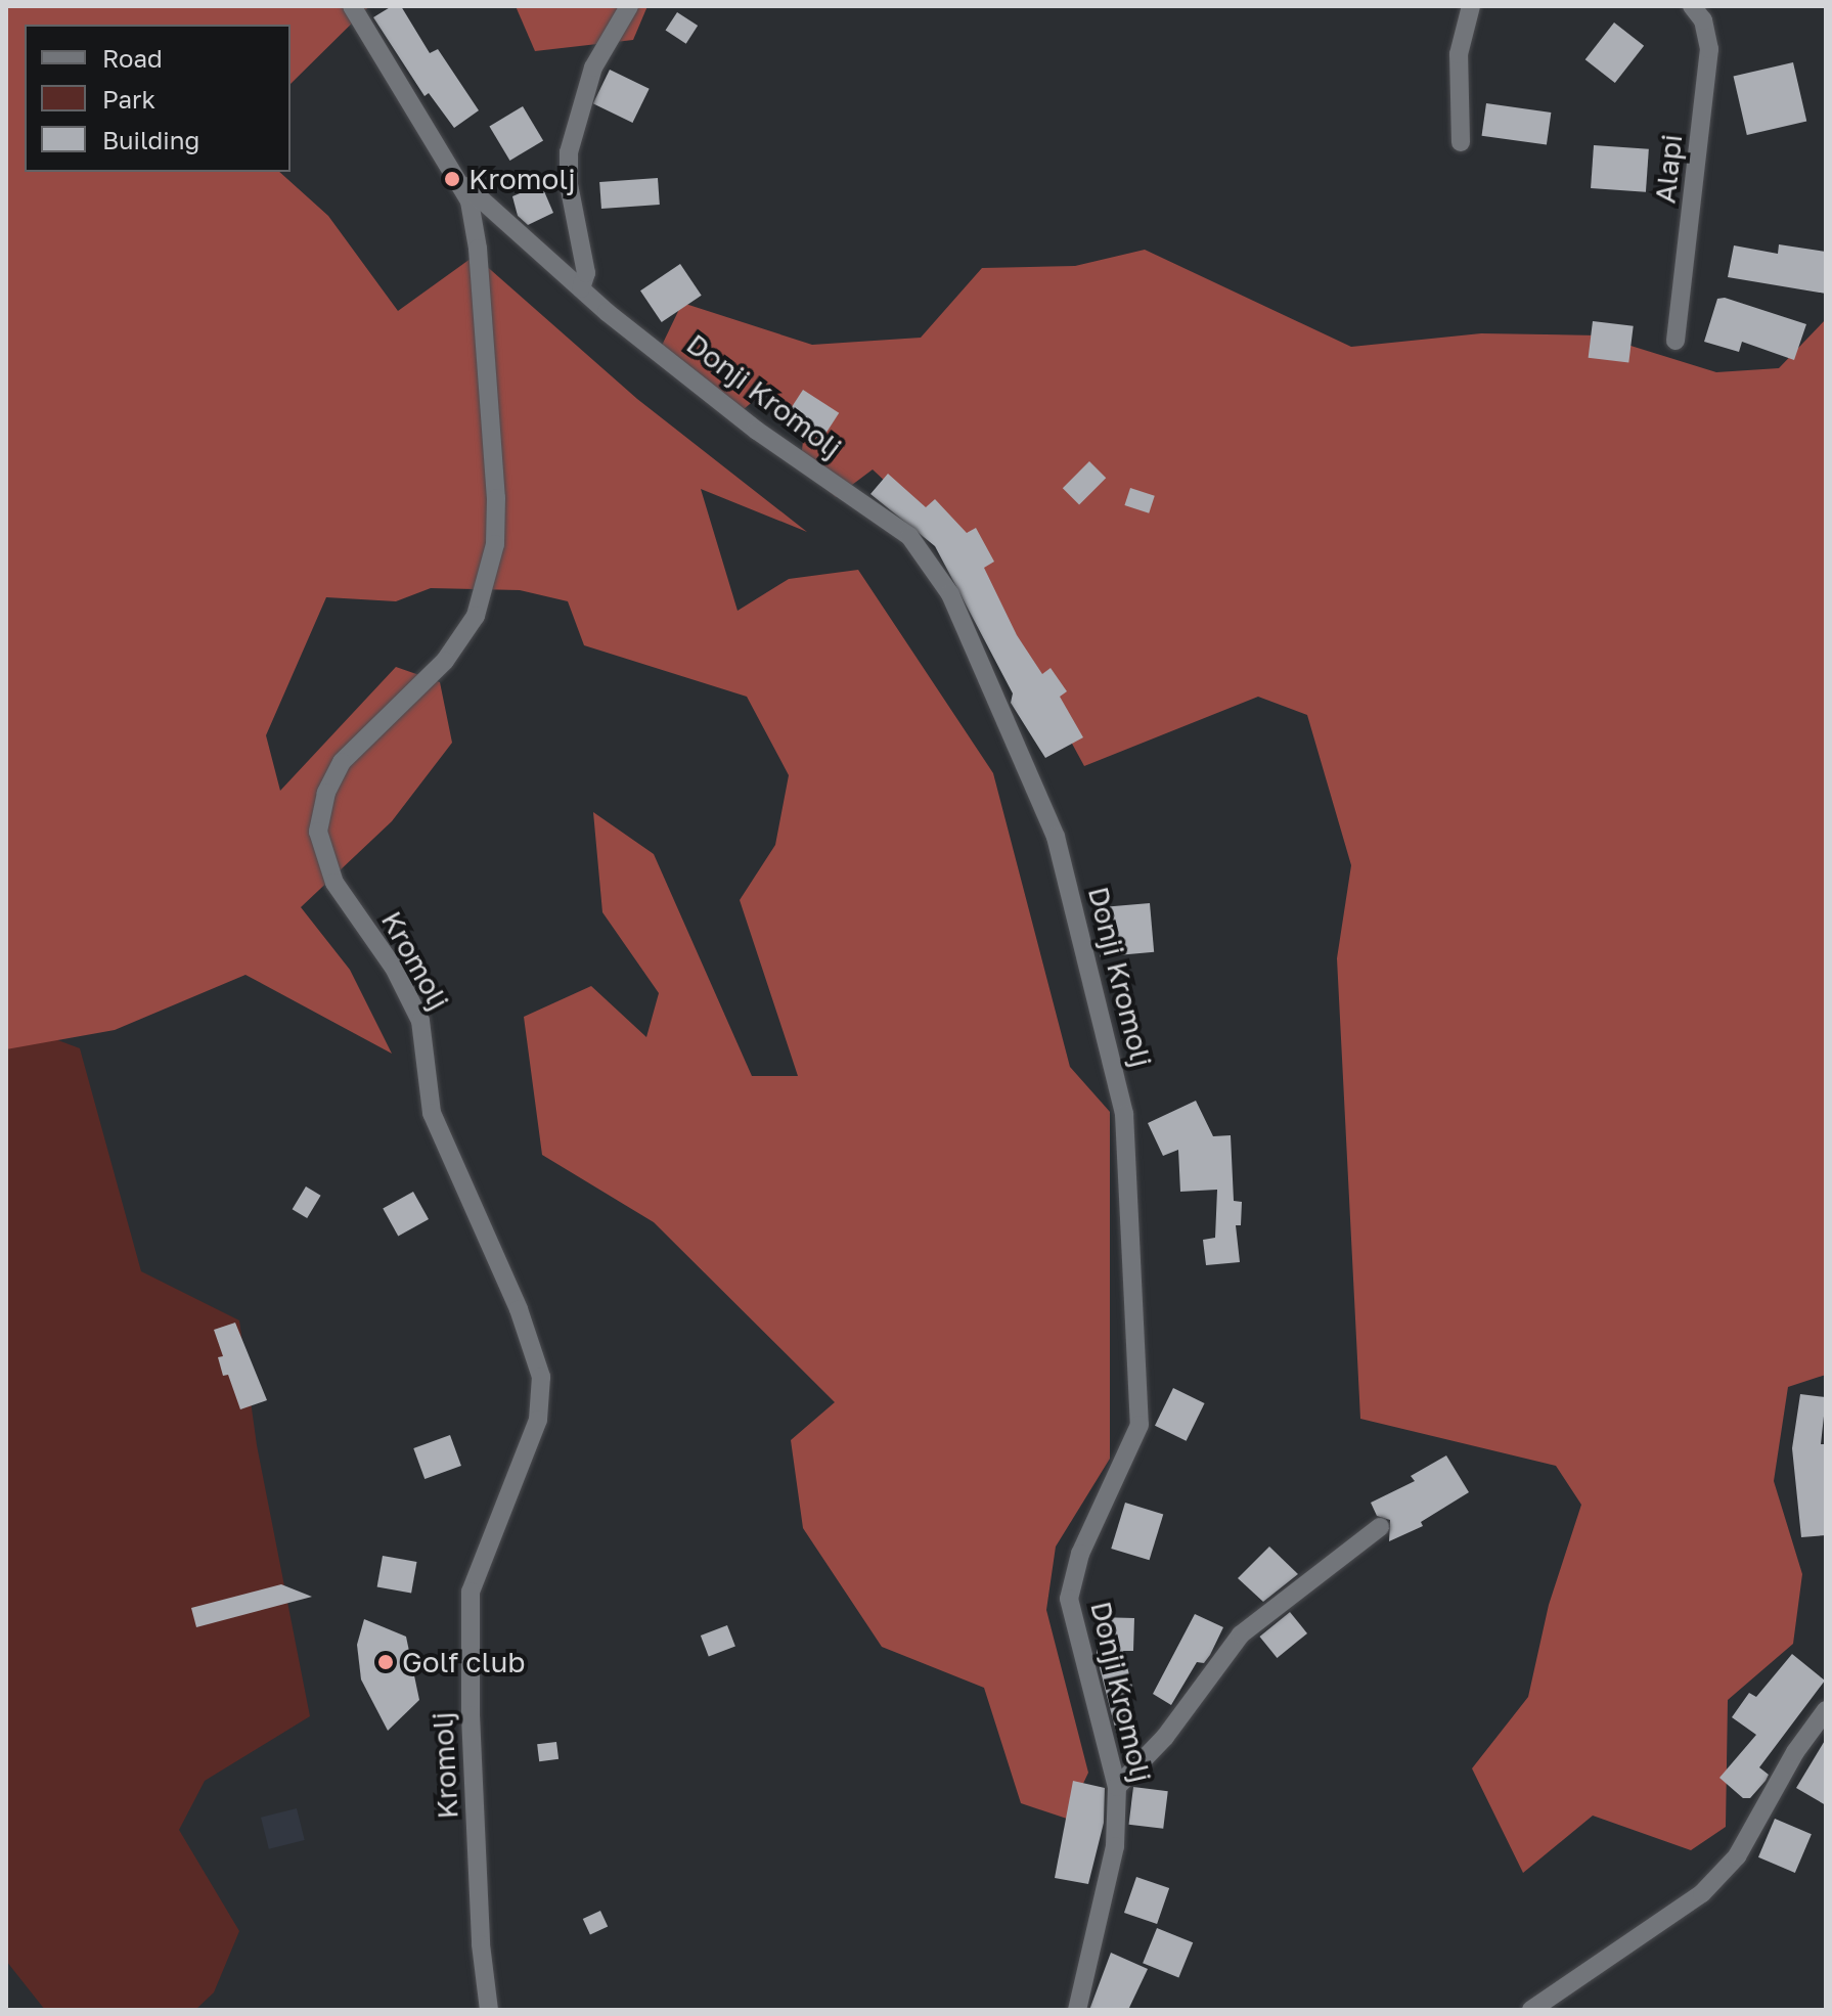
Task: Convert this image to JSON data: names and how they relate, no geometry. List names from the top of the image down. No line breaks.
{"streets":{"street":["Alapi","Donji Kromolj","Kromolj"]},"crossings":[["Donji Kromolj","Kromolj"]],"places":["Kromolj","Golf club"],"legend":["Road","Park","Building"]}
